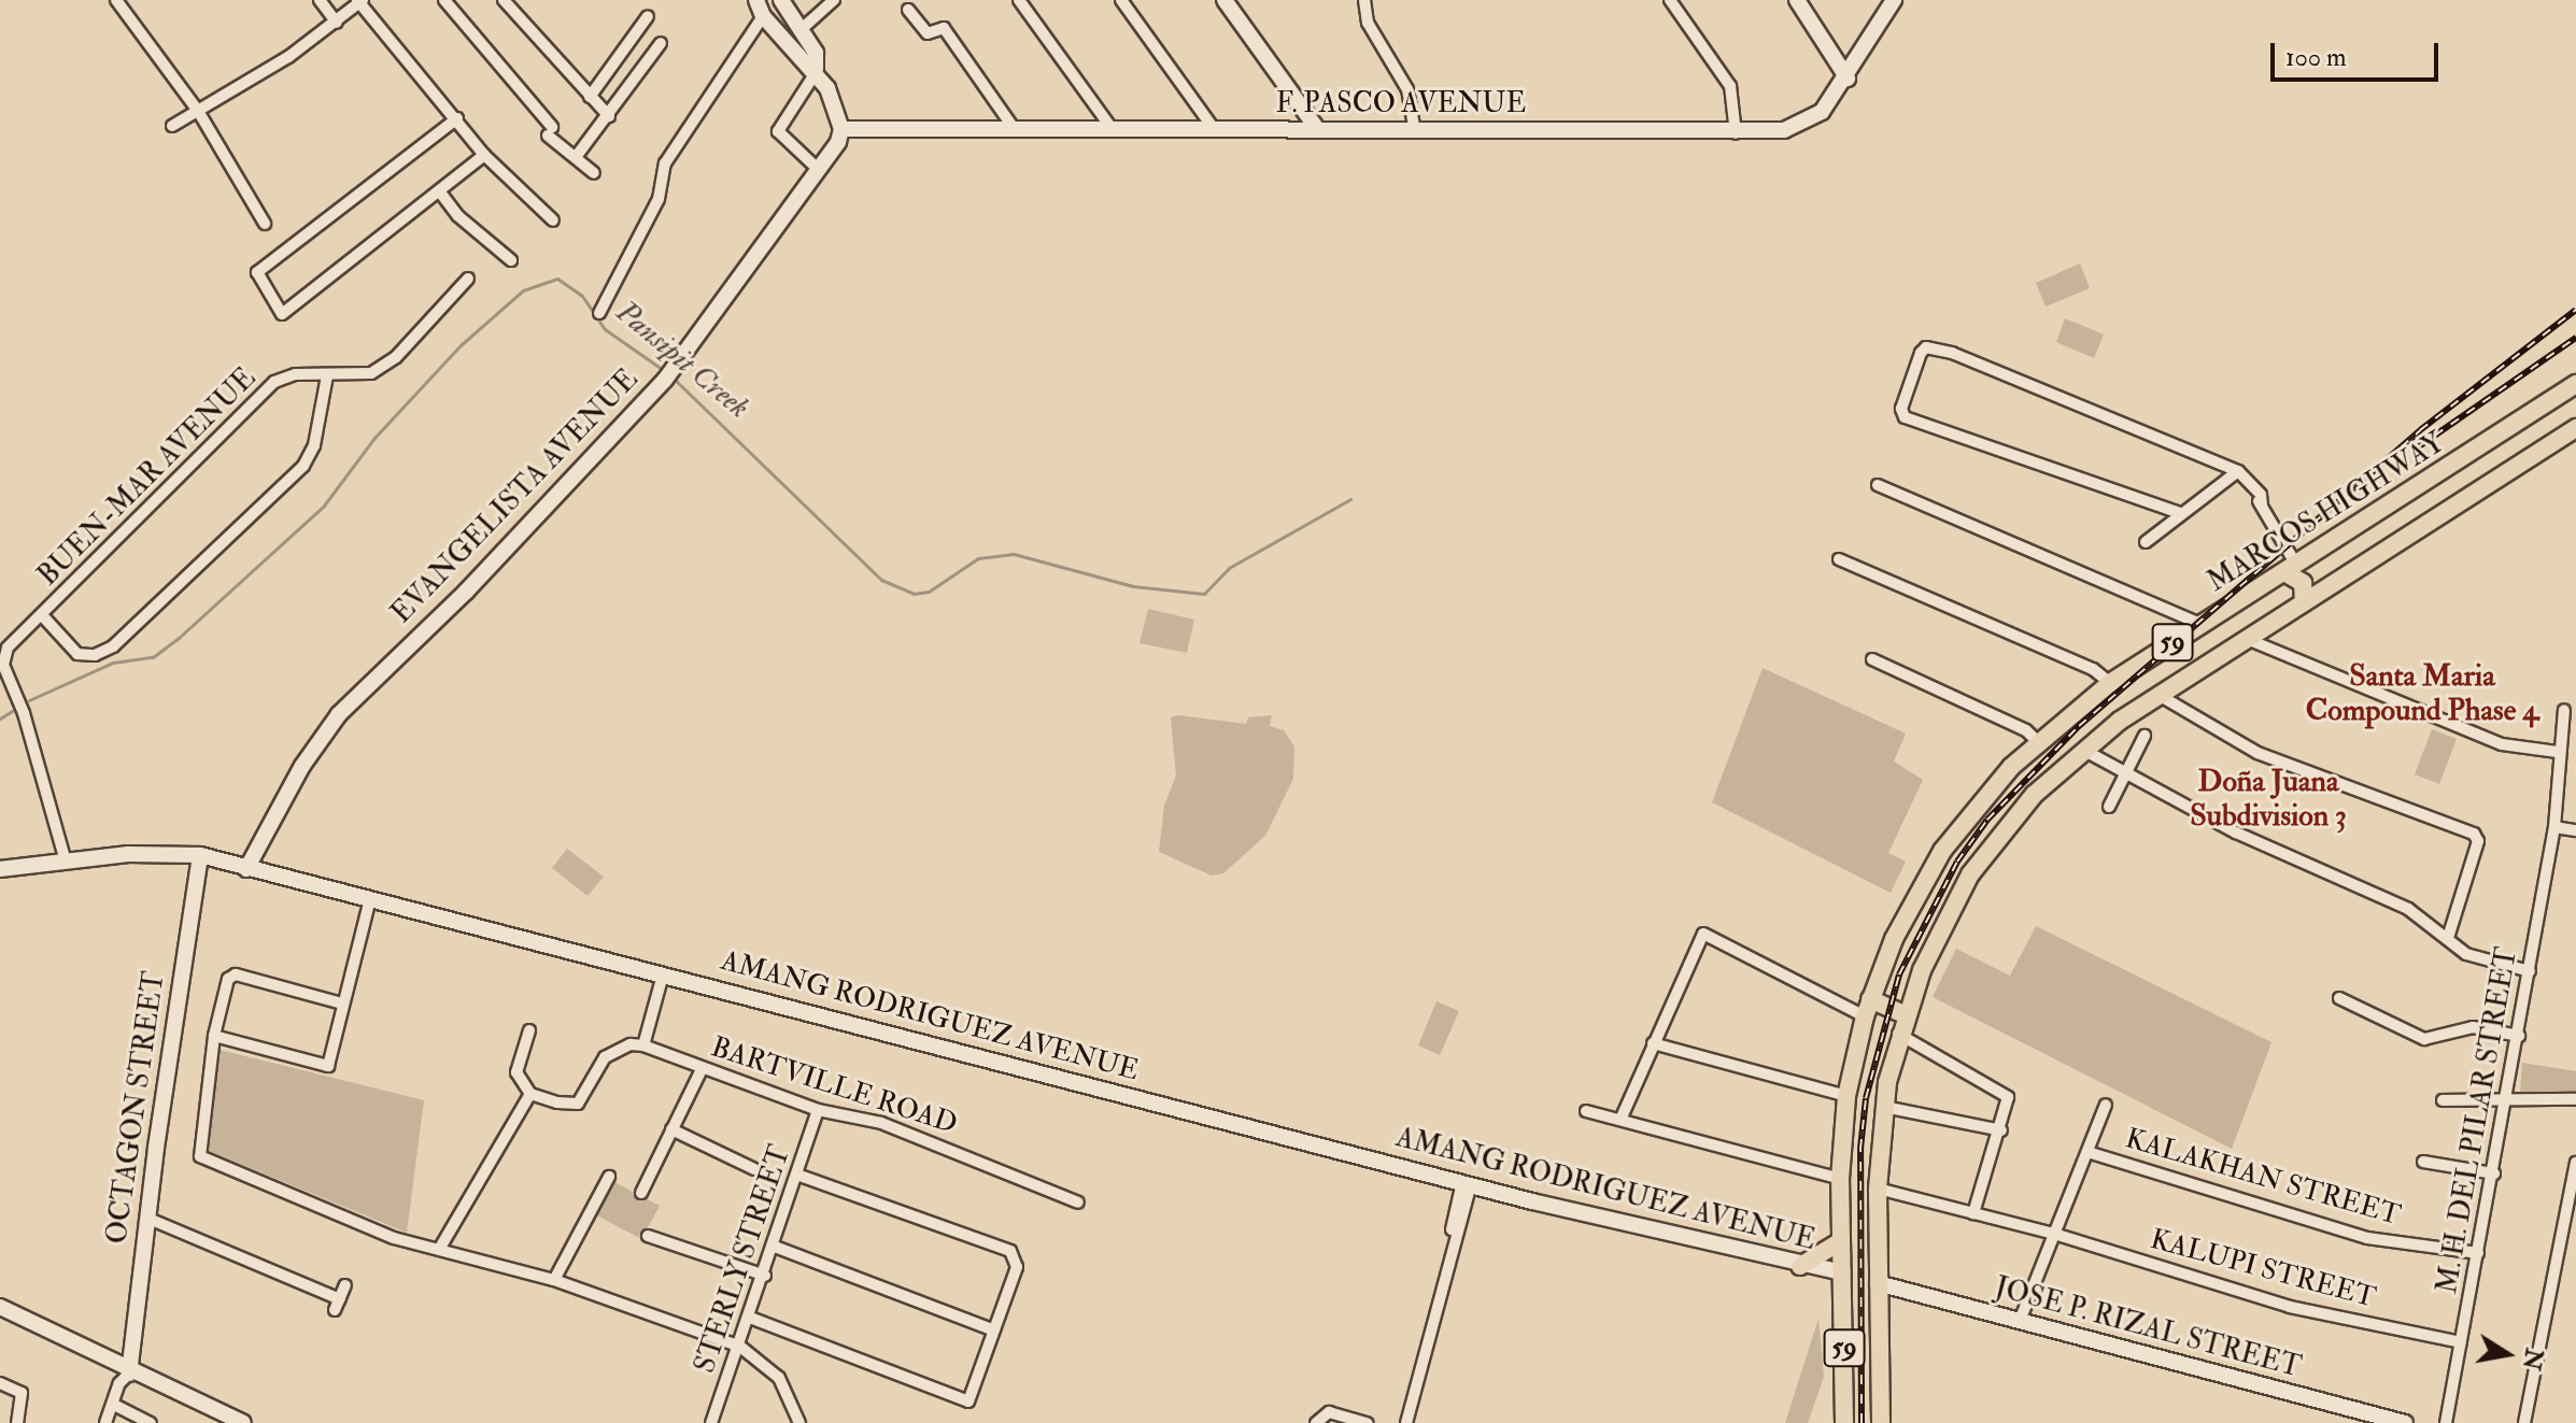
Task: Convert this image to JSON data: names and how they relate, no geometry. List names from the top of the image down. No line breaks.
{"streets":{"main road":["MARCOS HIGHWAY","59"],"street":["F. PASCO AVENUE","BUEN-MAR AVENUE","EVANGELISTA AVENUE","AMANG RODRIGUEZ AVENUE","BARTVILLE ROAD","OCTAGON STREET","M. H. DEL PILAR STREET","KALAKHAN STREET","STERLY STREET","KALUPI STREET","JOSE P. RIZAL STREET"]},"crossings":[["F. PASCO AVENUE","EVANGELISTA AVENUE"],["BUEN-MAR AVENUE","AMANG RODRIGUEZ AVENUE"],["EVANGELISTA AVENUE","AMANG RODRIGUEZ AVENUE"],["MARCOS HIGHWAY","AMANG RODRIGUEZ AVENUE"],["59","KALUPI STREET"],["59","JOSE P. RIZAL STREET"],["AMANG RODRIGUEZ AVENUE","OCTAGON STREET"],["BARTVILLE ROAD","STERLY STREET"],["M. H. DEL PILAR STREET","KALAKHAN STREET"],["M. H. DEL PILAR STREET","KALUPI STREET"]],"districts":["Santa Maria Compound Phase 4","Doña Juana Subdivision 3"],"water":["Pansipit Creek"],"scale_bar":"100 m","north":"right"}
